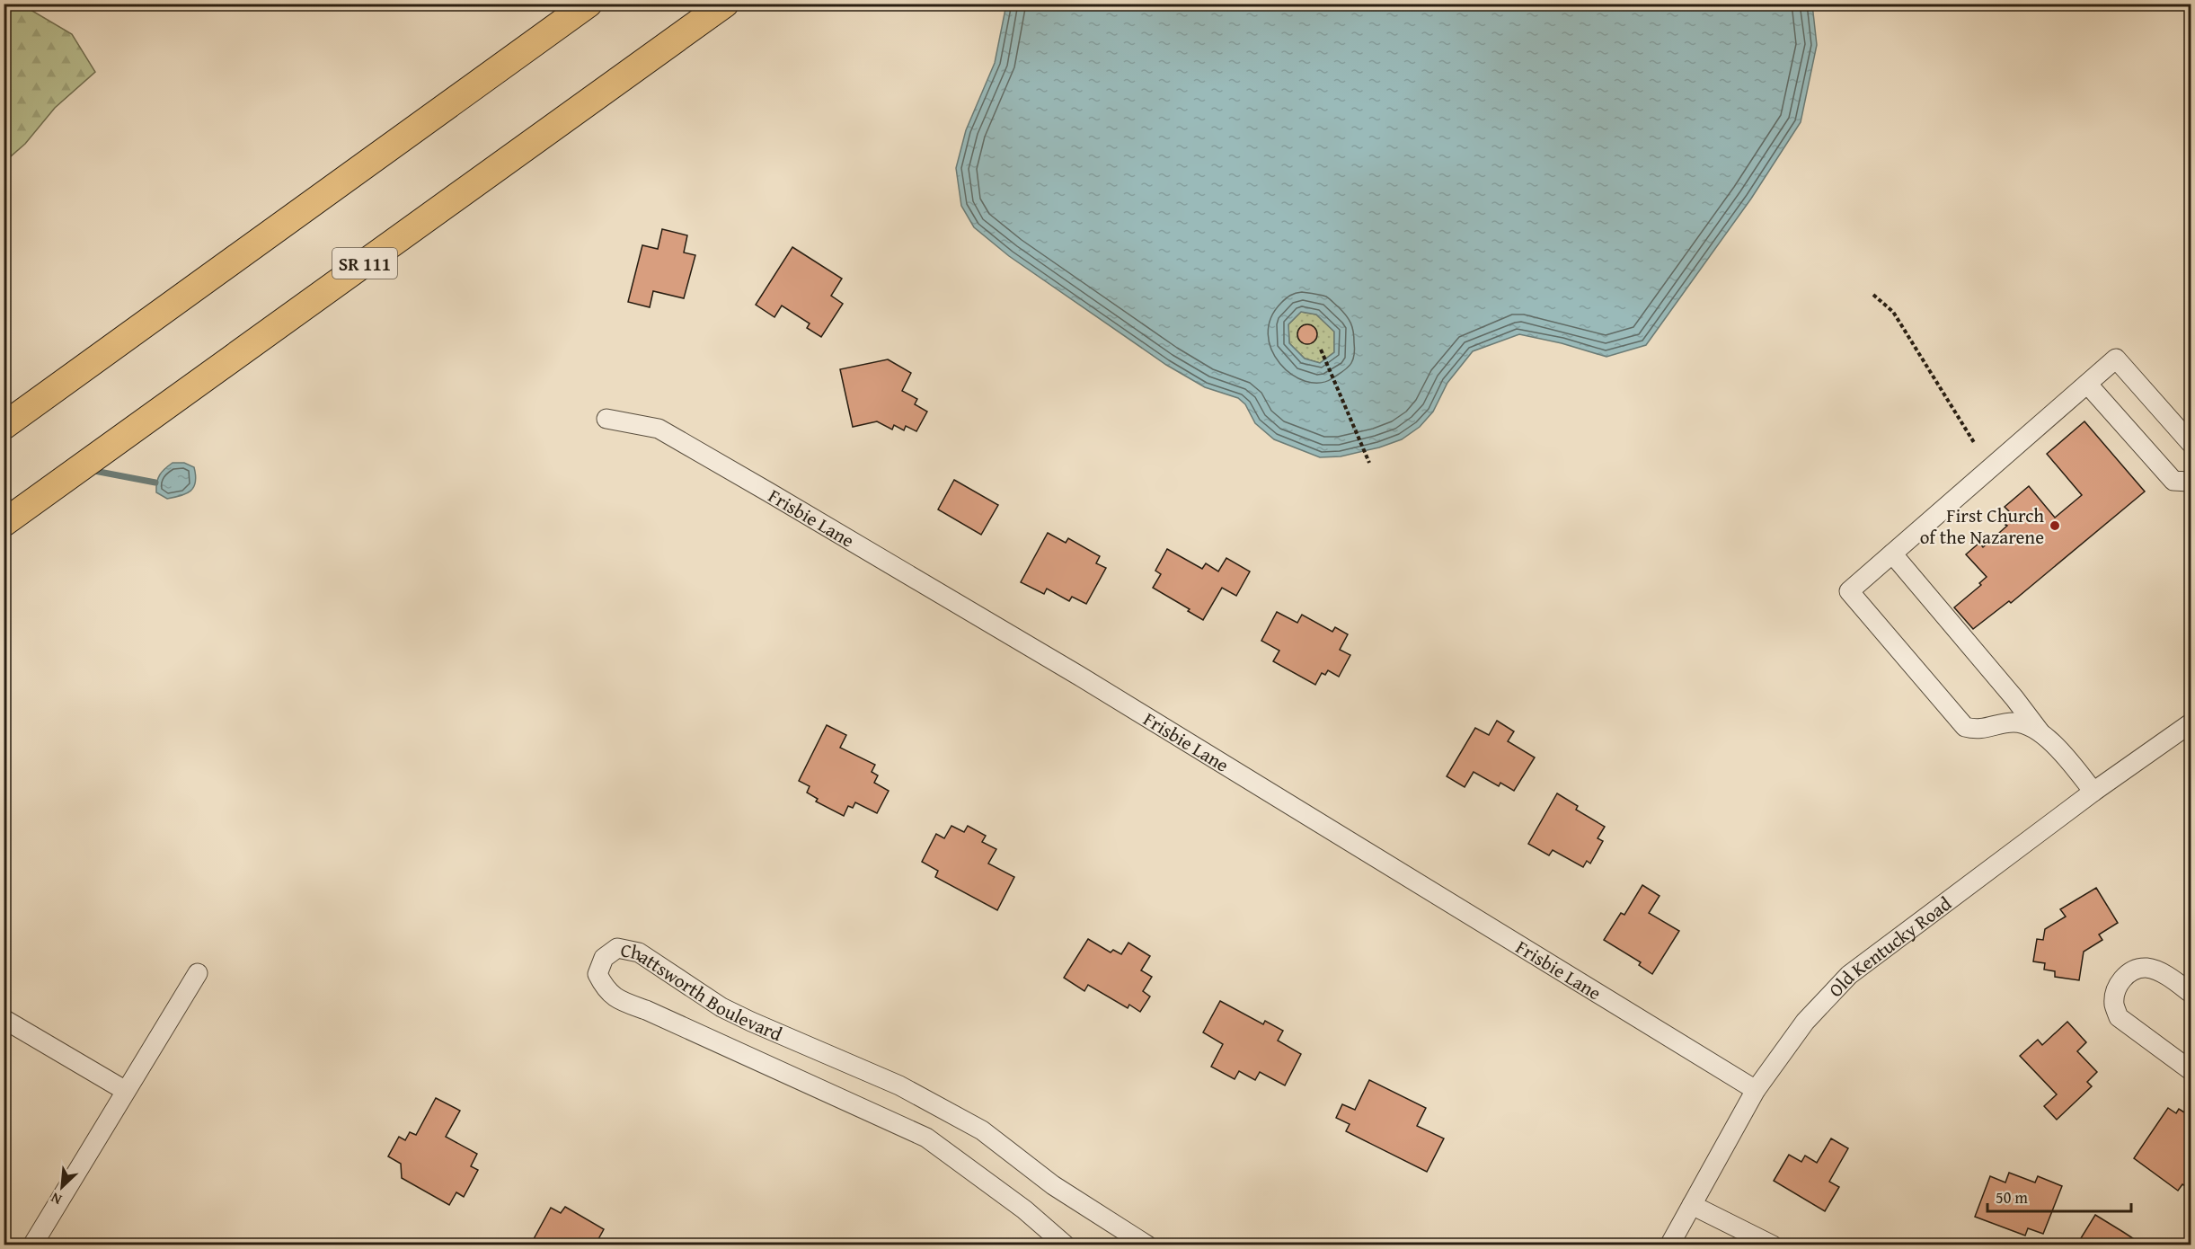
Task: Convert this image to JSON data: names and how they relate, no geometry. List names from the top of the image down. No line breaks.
{"streets":{"highway":["SR 111"],"street":["Frisbie Lane","Old Kentucky Road","Chattsworth Boulevard"]},"crossings":[["Frisbie Lane","Old Kentucky Road"]],"places":["First Church of the Nazarene"],"scale_bar":"50 m","north":"bottom left"}
